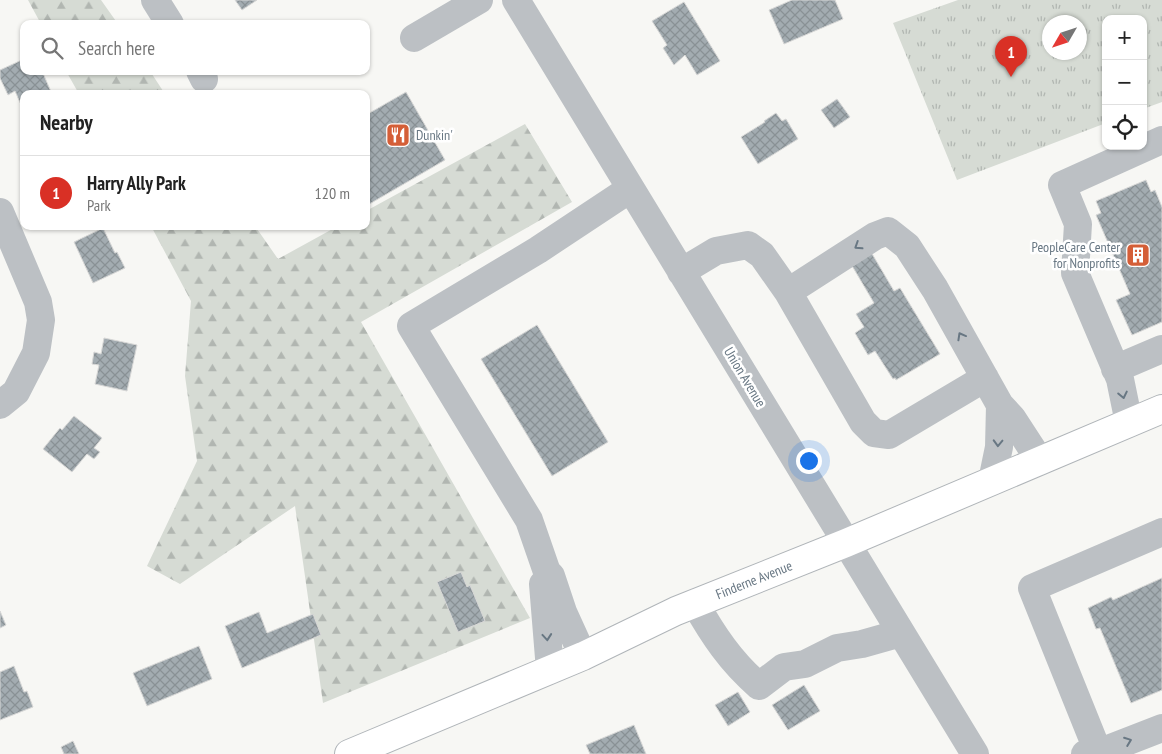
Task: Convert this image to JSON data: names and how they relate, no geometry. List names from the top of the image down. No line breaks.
{"streets":{"main road":["Finderne Avenue"],"street":["Union Avenue"]},"crossings":[["Union Avenue","Finderne Avenue"]],"places":{"restaurant":["Dunkin'"],"building":["PeopleCare Center for Nonprofits"]},"north":"bottom left","page":{"map_buttons":["+","−"],"search":"Search here","pins":"1","heading":"Nearby","list":[{"mark":"1","name":"Harry Ally Park","note":"Park","value":"120 m"}]}}
